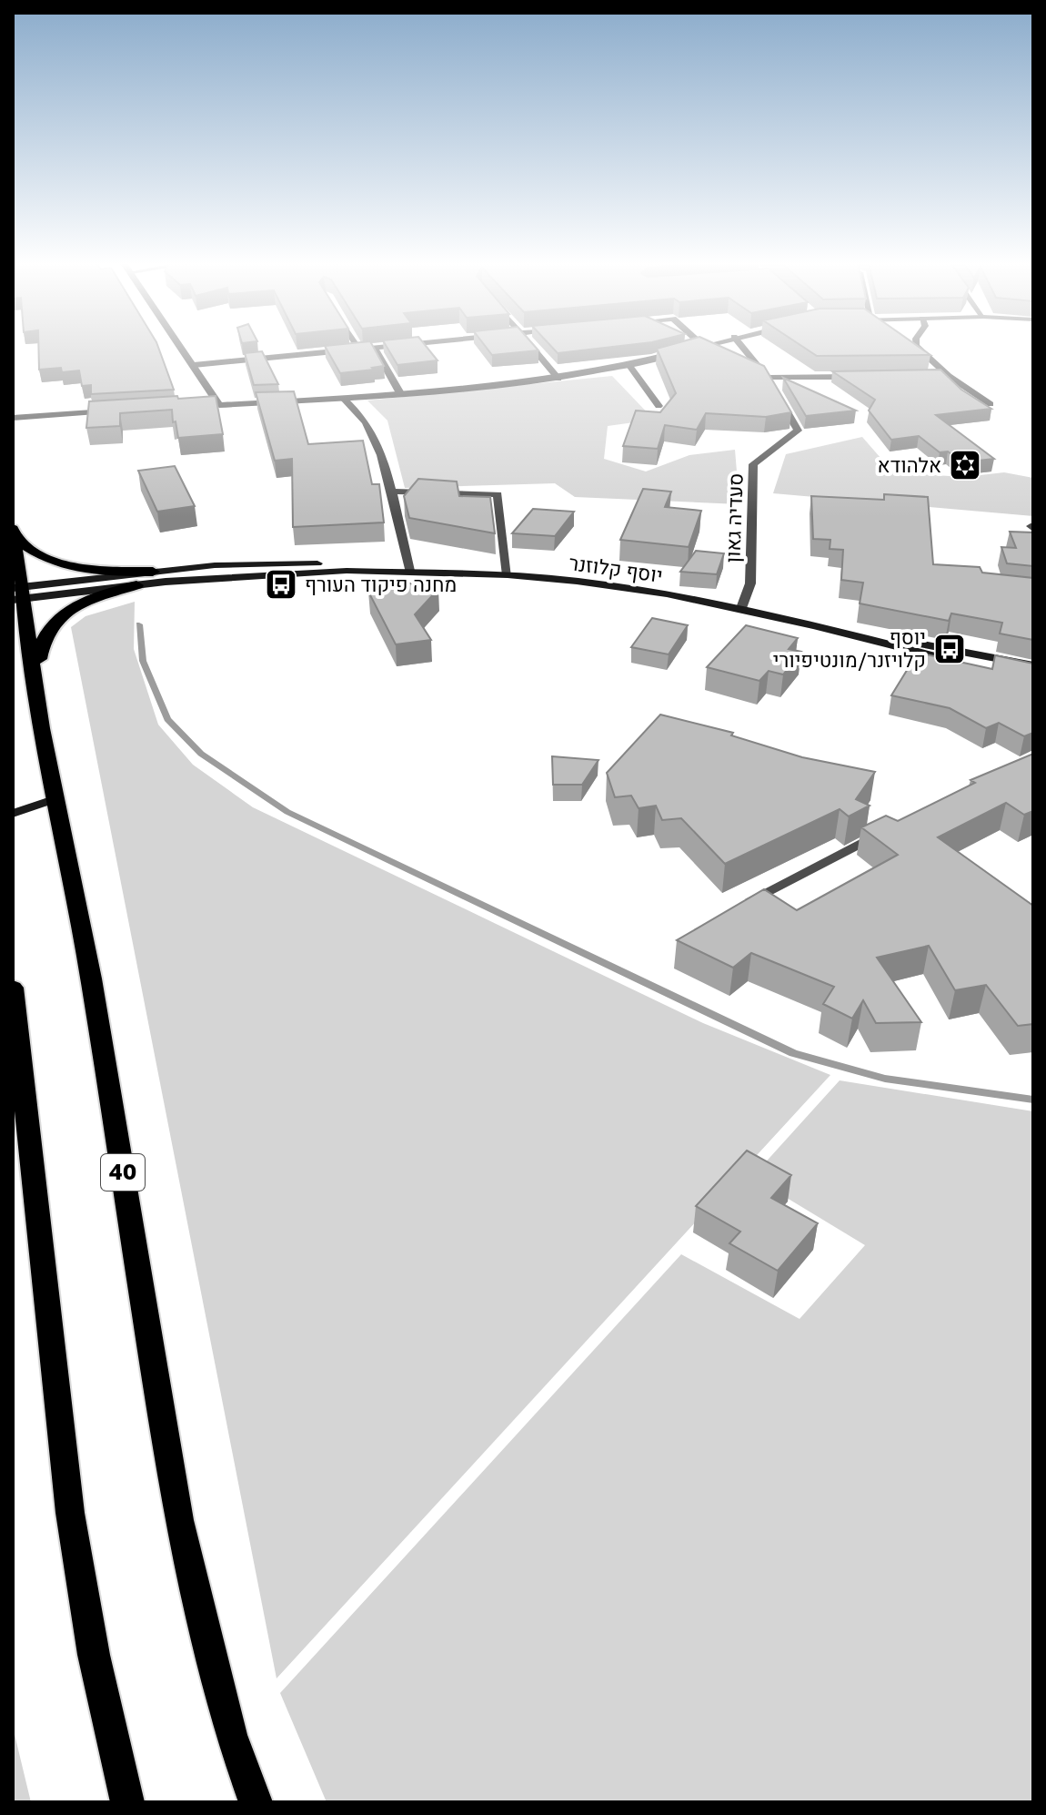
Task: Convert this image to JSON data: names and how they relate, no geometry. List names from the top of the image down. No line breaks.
{"streets":{"highway":["40"],"main road":["יוסף קלוזנר"],"street":["סעדיה גאון"]},"crossings":[["סעדיה גאון","יוסף קלוזנר"],["יוסף קלוזנר","40"]],"places":{"synagogue":["אלהודא"],"bus stop":["מחנה פיקוד העורף","יוסף קלויזנר/מונטיפיורי"]}}
